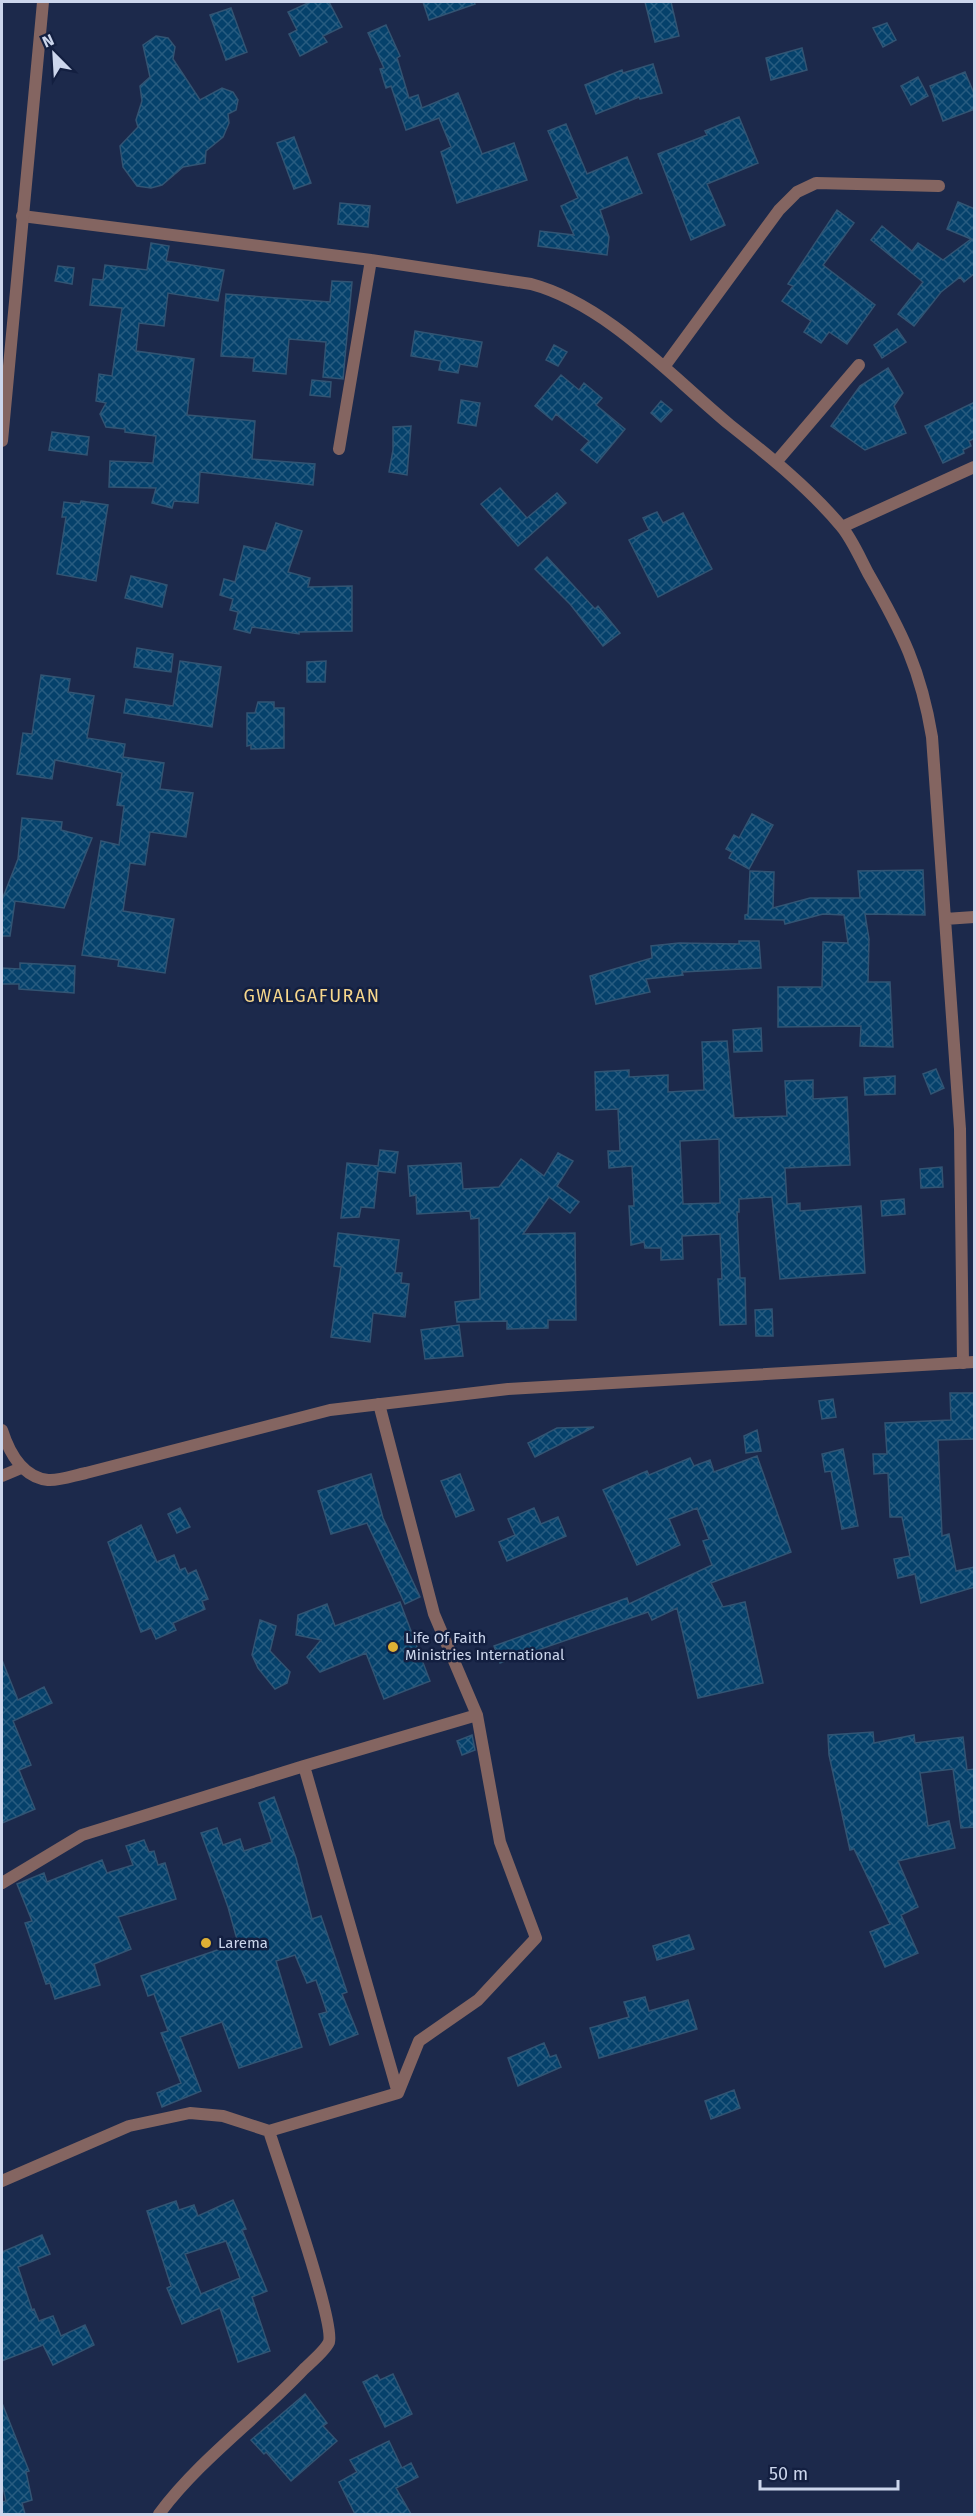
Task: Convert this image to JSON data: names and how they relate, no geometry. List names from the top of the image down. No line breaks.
{"districts":["GWALGAFURAN"],"places":["Life Of Faith Ministries International","Larema"],"scale_bar":"50 m","north":"top left"}
